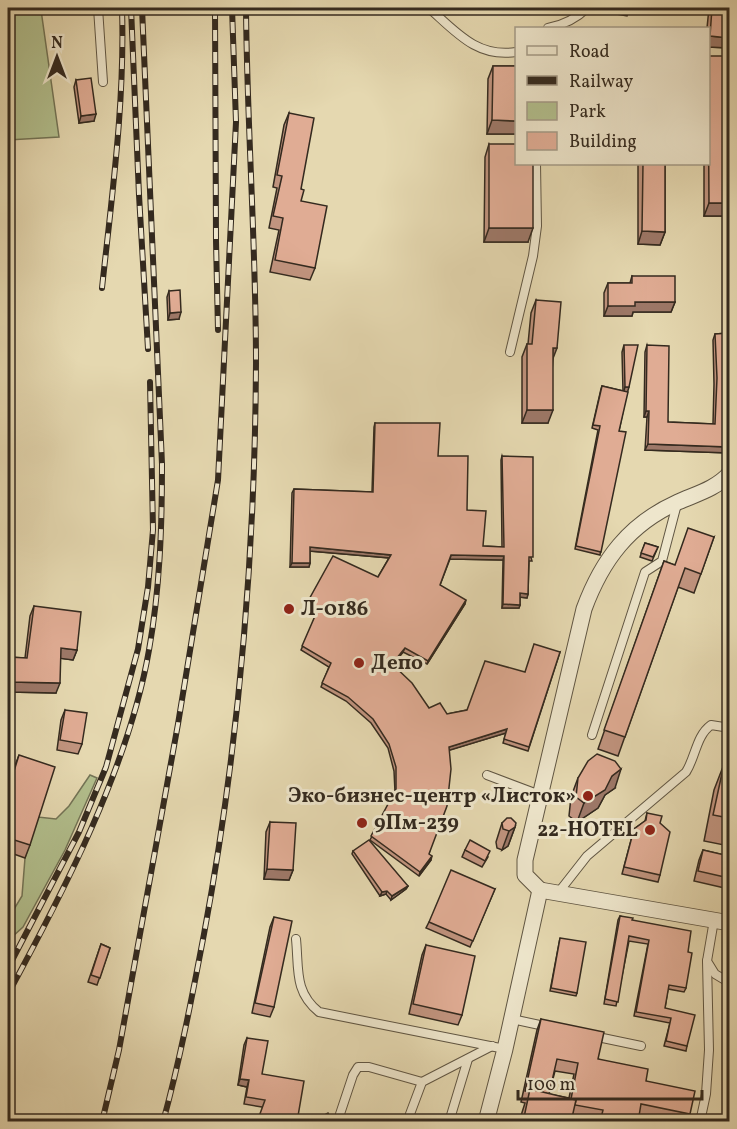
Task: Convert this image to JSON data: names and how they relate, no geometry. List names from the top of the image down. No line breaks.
{"places":["Л-0186","Депо","Эко-бизнес-центр «Листок»","9Пм-239","22-HOTEL"],"legend":["Road","Railway","Park","Building"],"scale_bar":"100 m","north":"top"}
